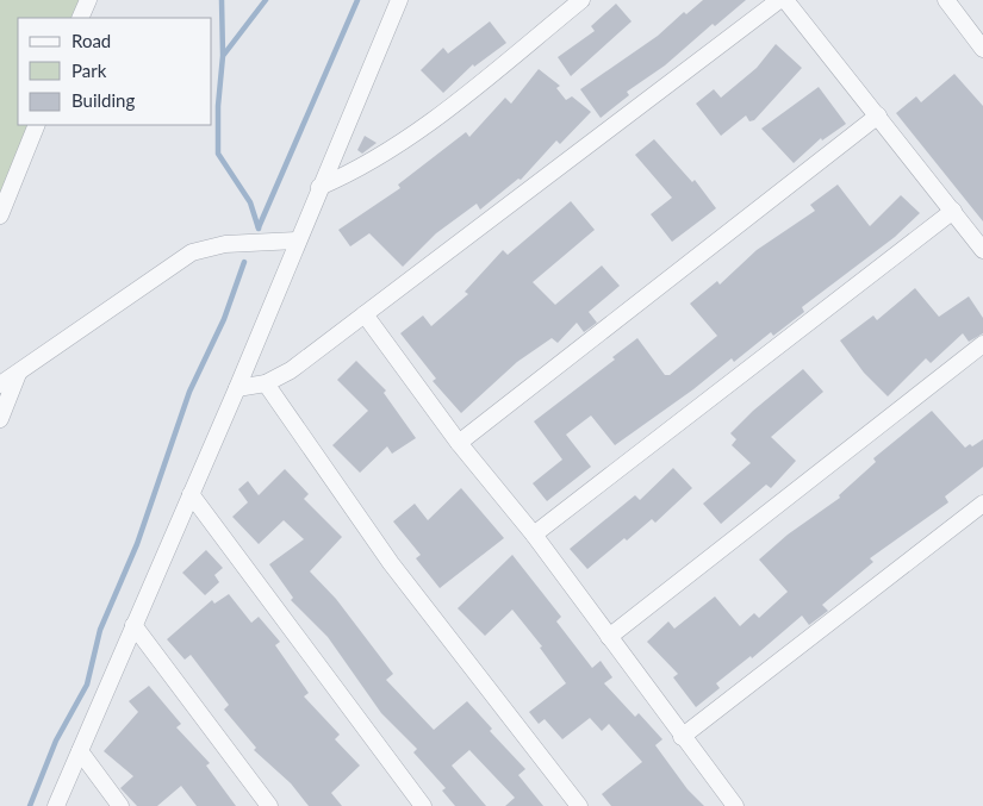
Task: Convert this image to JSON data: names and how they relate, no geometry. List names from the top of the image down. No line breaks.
{"legend":["Road","Park","Building"]}
